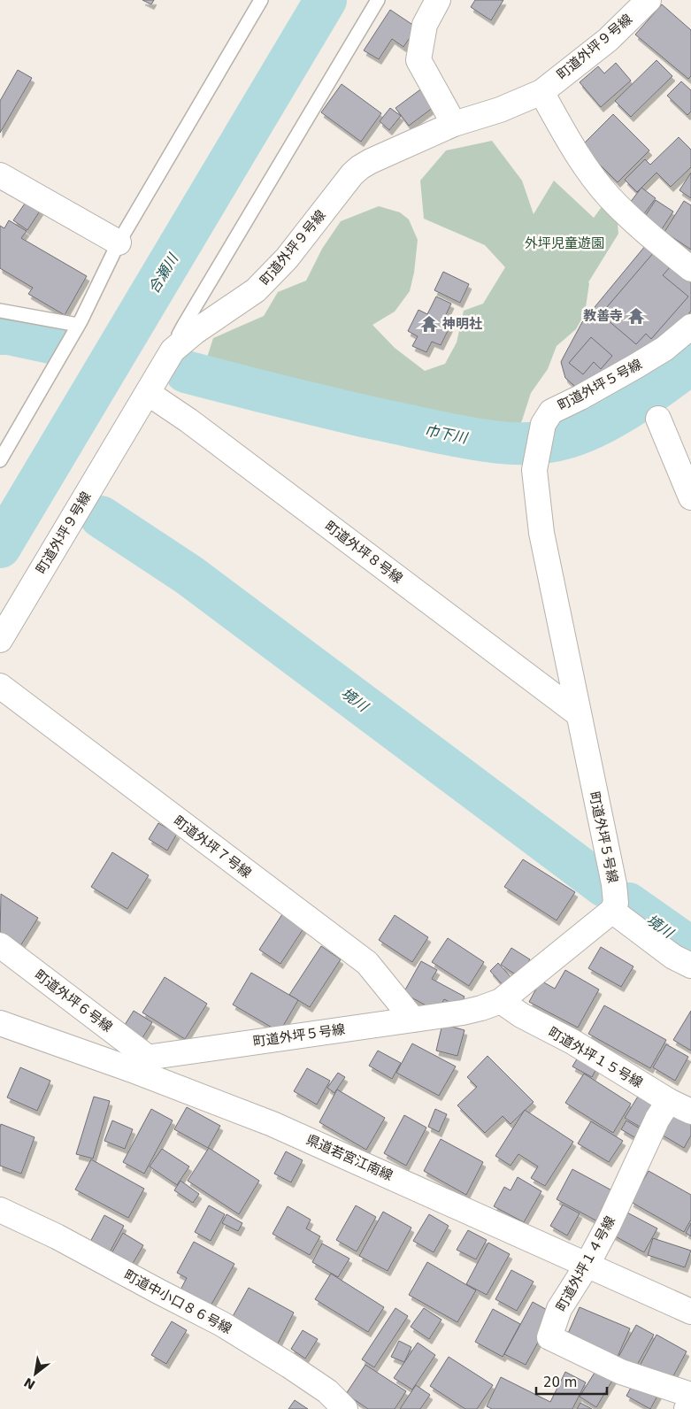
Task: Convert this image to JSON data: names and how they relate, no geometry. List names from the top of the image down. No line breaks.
{"streets":{"street":["町道外坪９号線","町道外坪５号線","町道外坪８号線","町道外坪７号線","町道外坪６号線","町道外坪１５号線","県道若宮江南線","町道外坪１４号線","町道中小口８６号線"]},"crossings":[["町道外坪９号線","町道外坪８号線"],["町道外坪５号線","町道外坪８号線"],["町道外坪５号線","町道外坪７号線"],["町道外坪５号線","町道外坪６号線"],["町道外坪５号線","町道外坪１５号線"],["町道外坪５号線","県道若宮江南線"],["町道外坪６号線","県道若宮江南線"],["町道外坪１５号線","町道外坪１４号線"],["県道若宮江南線","町道外坪１４号線"]],"water":["合瀬川","巾下川","境川"],"parks":["外坪児童遊園"],"places":{"temple":["教善寺","神明社"]},"scale_bar":"20 m","north":"bottom left"}
